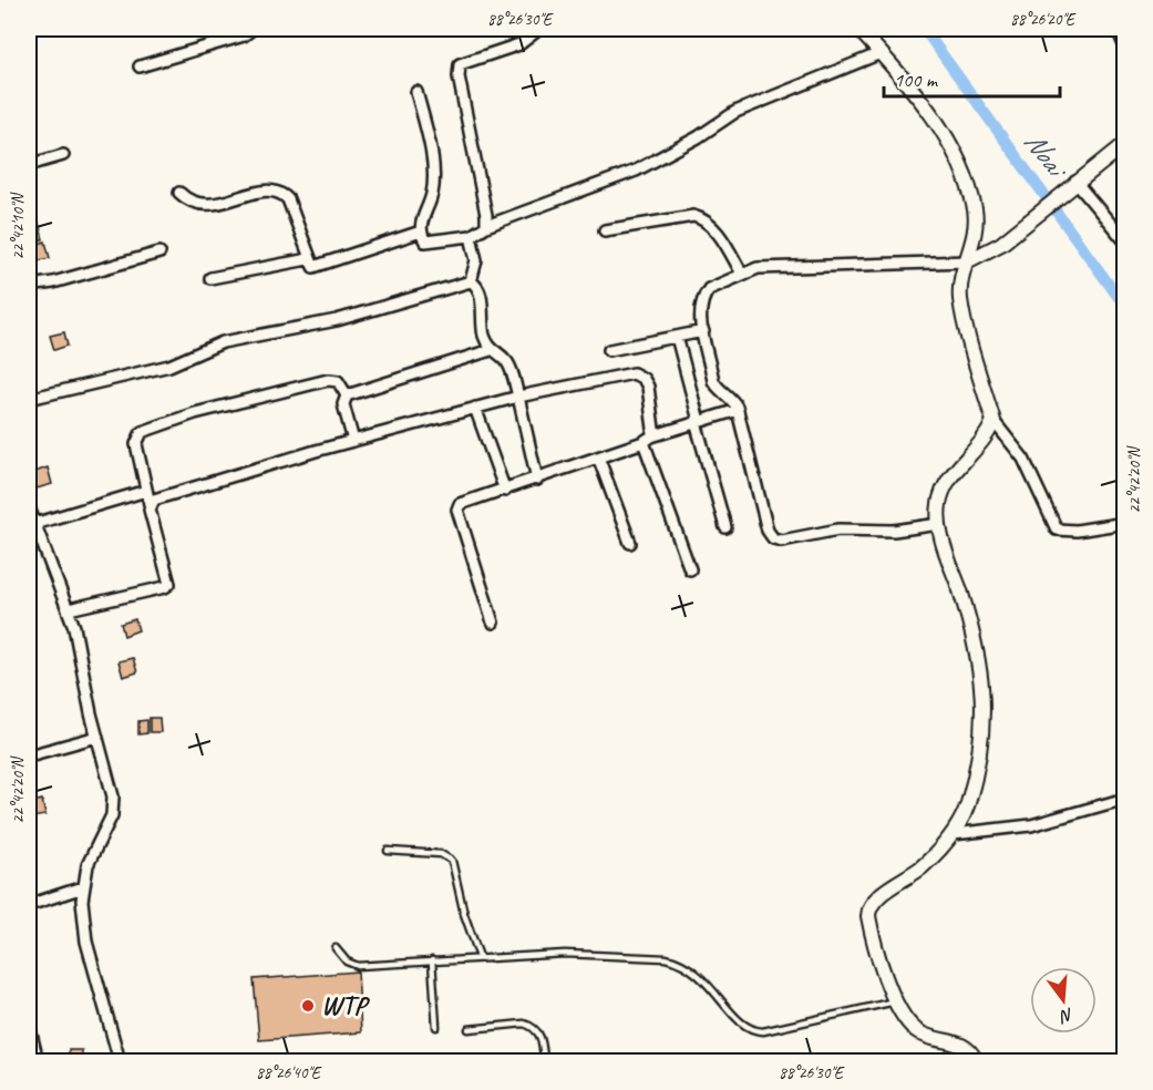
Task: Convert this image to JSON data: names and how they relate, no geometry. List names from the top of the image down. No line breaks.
{"water":["Noai"],"places":["WTP"],"scale_bar":"100 m","north":"bottom","coordinates":["88°26'30\"E","88°26'20\"E","22°42'10\"N","22°42'20\"N","88°26'40\"E"]}
